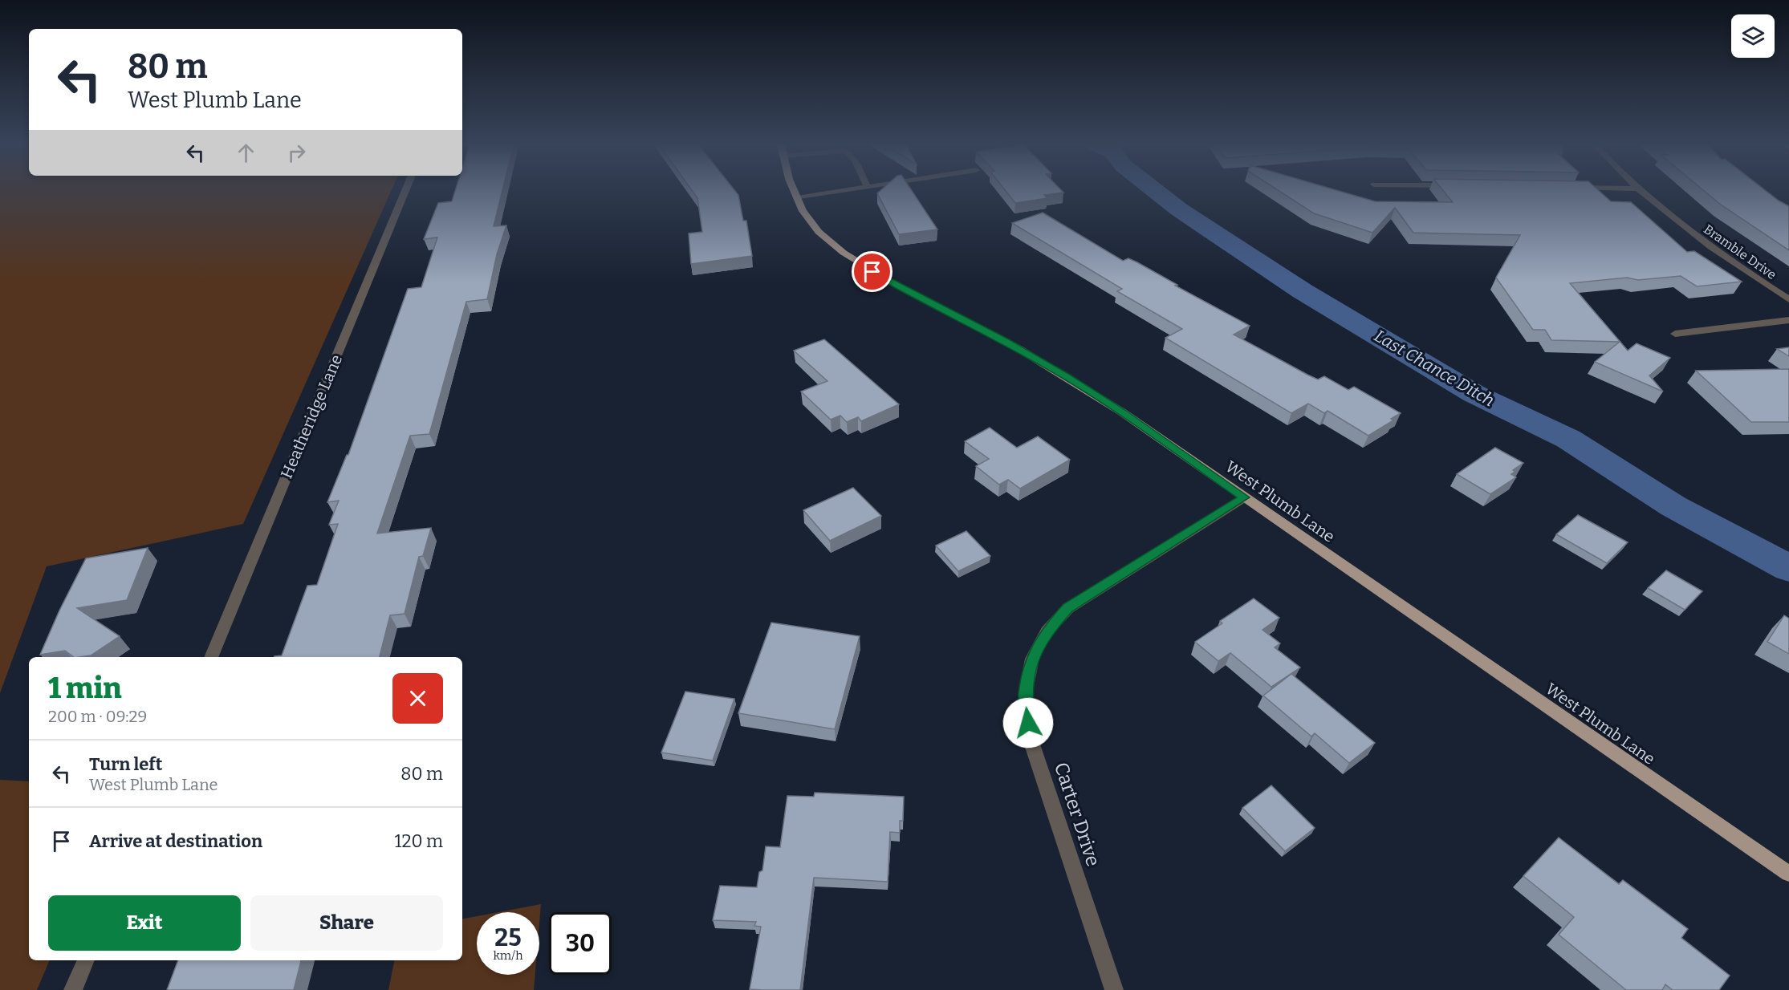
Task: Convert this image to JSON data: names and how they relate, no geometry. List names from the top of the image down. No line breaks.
{"streets":{"main road":["West Plumb Lane"],"street":["Bramble Drive","Heatheridge Lane","Carter Drive"]},"crossings":[["West Plumb Lane","Carter Drive"]],"water":["Last Chance Ditch"],"page":{"turn":["80 m","West Plumb Lane"],"heading":["1 min","200 m · 09:29"],"list":[{"name":"Turn left","note":"West Plumb Lane","value":"80 m"},{"name":"Arrive at destination","value":"120 m"}],"buttons":["Exit","Share"],"speed":"25 km/h","limit":"30"}}
